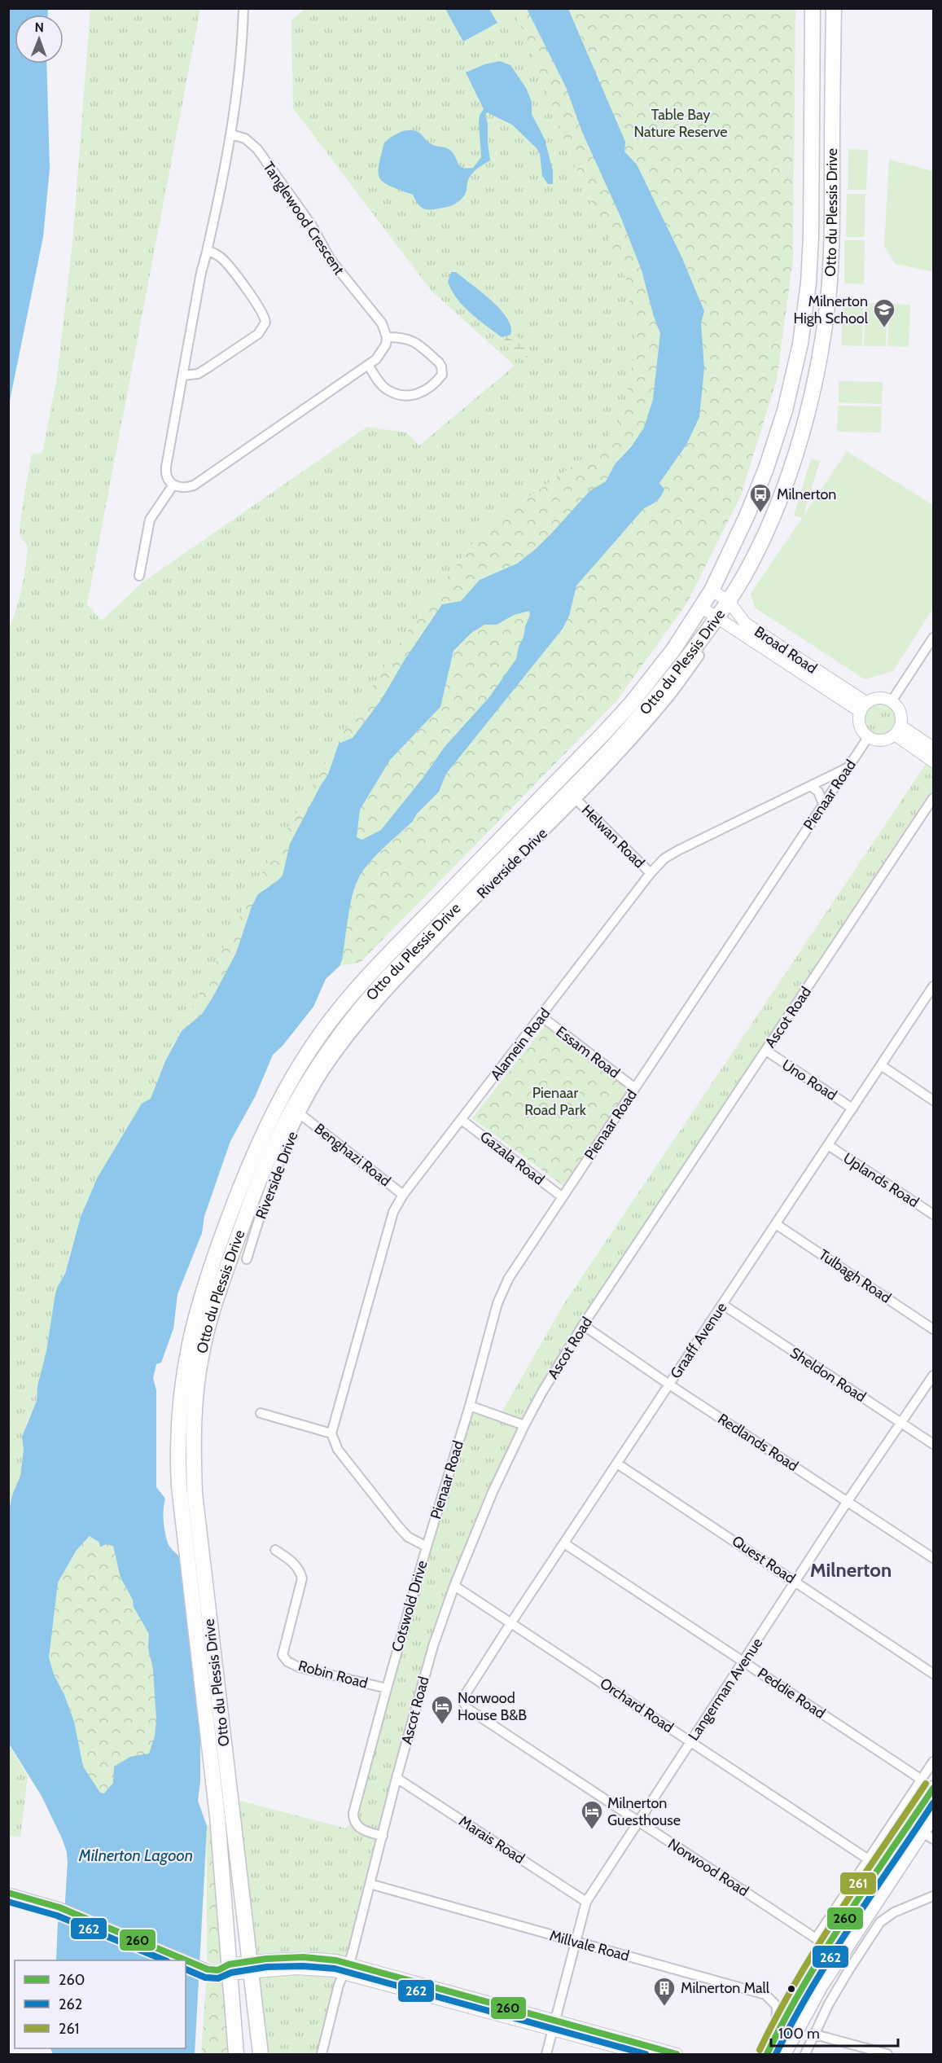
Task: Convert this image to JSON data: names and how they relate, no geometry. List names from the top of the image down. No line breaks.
{"streets":{"main road":["Otto du Plessis Drive"],"street":["Tanglewood Crescent","Broad Road","Pienaar Road","Helwan Road","Riverside Drive","Ascot Road","Alamein Road","Essam Road","Uno Road","Benghazi Road","Gazala Road","Uplands Road","Tulbagh Road","Graaff Avenue","Sheldon Road","Redlands Road","Quest Road","Cotswold Drive","Robin Road","Langerman Avenue","Peddie Road","Orchard Road","Marais Road","Norwood Road","Millvale Road"]},"crossings":[["Otto du Plessis Drive","Broad Road"],["Broad Road","Pienaar Road"],["Pienaar Road","Alamein Road"],["Pienaar Road","Essam Road"],["Pienaar Road","Gazala Road"],["Pienaar Road","Cotswold Drive"],["Helwan Road","Riverside Drive"],["Helwan Road","Alamein Road"],["Riverside Drive","Benghazi Road"],["Ascot Road","Uno Road"],["Ascot Road","Redlands Road"],["Ascot Road","Cotswold Drive"],["Ascot Road","Orchard Road"],["Ascot Road","Marais Road"],["Ascot Road","Millvale Road"],["Alamein Road","Essam Road"],["Alamein Road","Benghazi Road"],["Alamein Road","Gazala Road"],["Alamein Road","Cotswold Drive"],["Uno Road","Graaff Avenue"],["Uplands Road","Graaff Avenue"],["Tulbagh Road","Graaff Avenue"],["Graaff Avenue","Sheldon Road"],["Graaff Avenue","Redlands Road"],["Graaff Avenue","Quest Road"],["Graaff Avenue","Peddie Road"],["Graaff Avenue","Orchard Road"],["Graaff Avenue","Norwood Road"],["Sheldon Road","Langerman Avenue"],["Redlands Road","Langerman Avenue"],["Quest Road","Langerman Avenue"],["Cotswold Drive","Robin Road"],["Langerman Avenue","Peddie Road"],["Langerman Avenue","Orchard Road"],["Langerman Avenue","Marais Road"],["Langerman Avenue","Norwood Road"],["Langerman Avenue","Millvale Road"],["Orchard Road","Norwood Road"]],"districts":["Milnerton"],"water":["Milnerton Lagoon"],"parks":["Table Bay Nature Reserve","Pienaar Road Park"],"places":{"school or university":["Milnerton High School"],"bus stop":["Milnerton"],"hotel":["Norwood House B&B","Milnerton Guesthouse"],"building":["Milnerton Mall"]},"lines":["transit line 261","transit line 260","transit line 262"],"legend":["260","262","261"],"scale_bar":"100 m","north":"top"}
